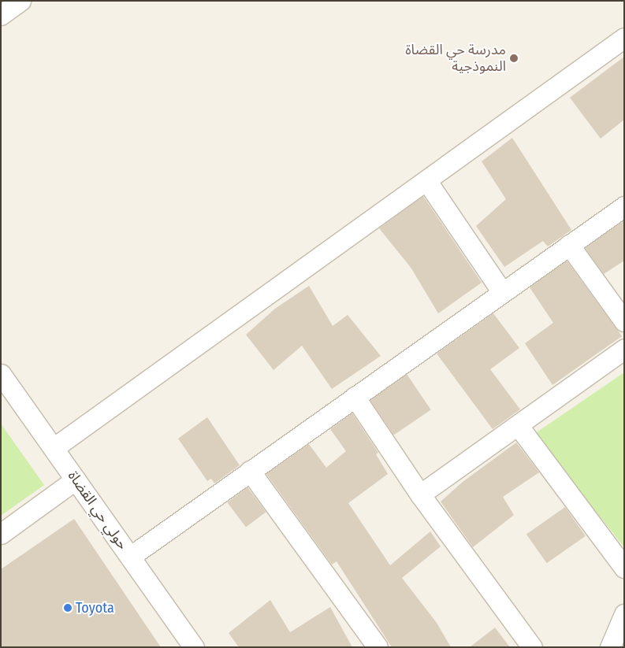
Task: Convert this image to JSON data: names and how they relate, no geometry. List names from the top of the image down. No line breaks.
{"streets":{"street":["حولي حي القضاة"]},"places":["مدرسة حي القضاة النموذجية","Toyota"]}
